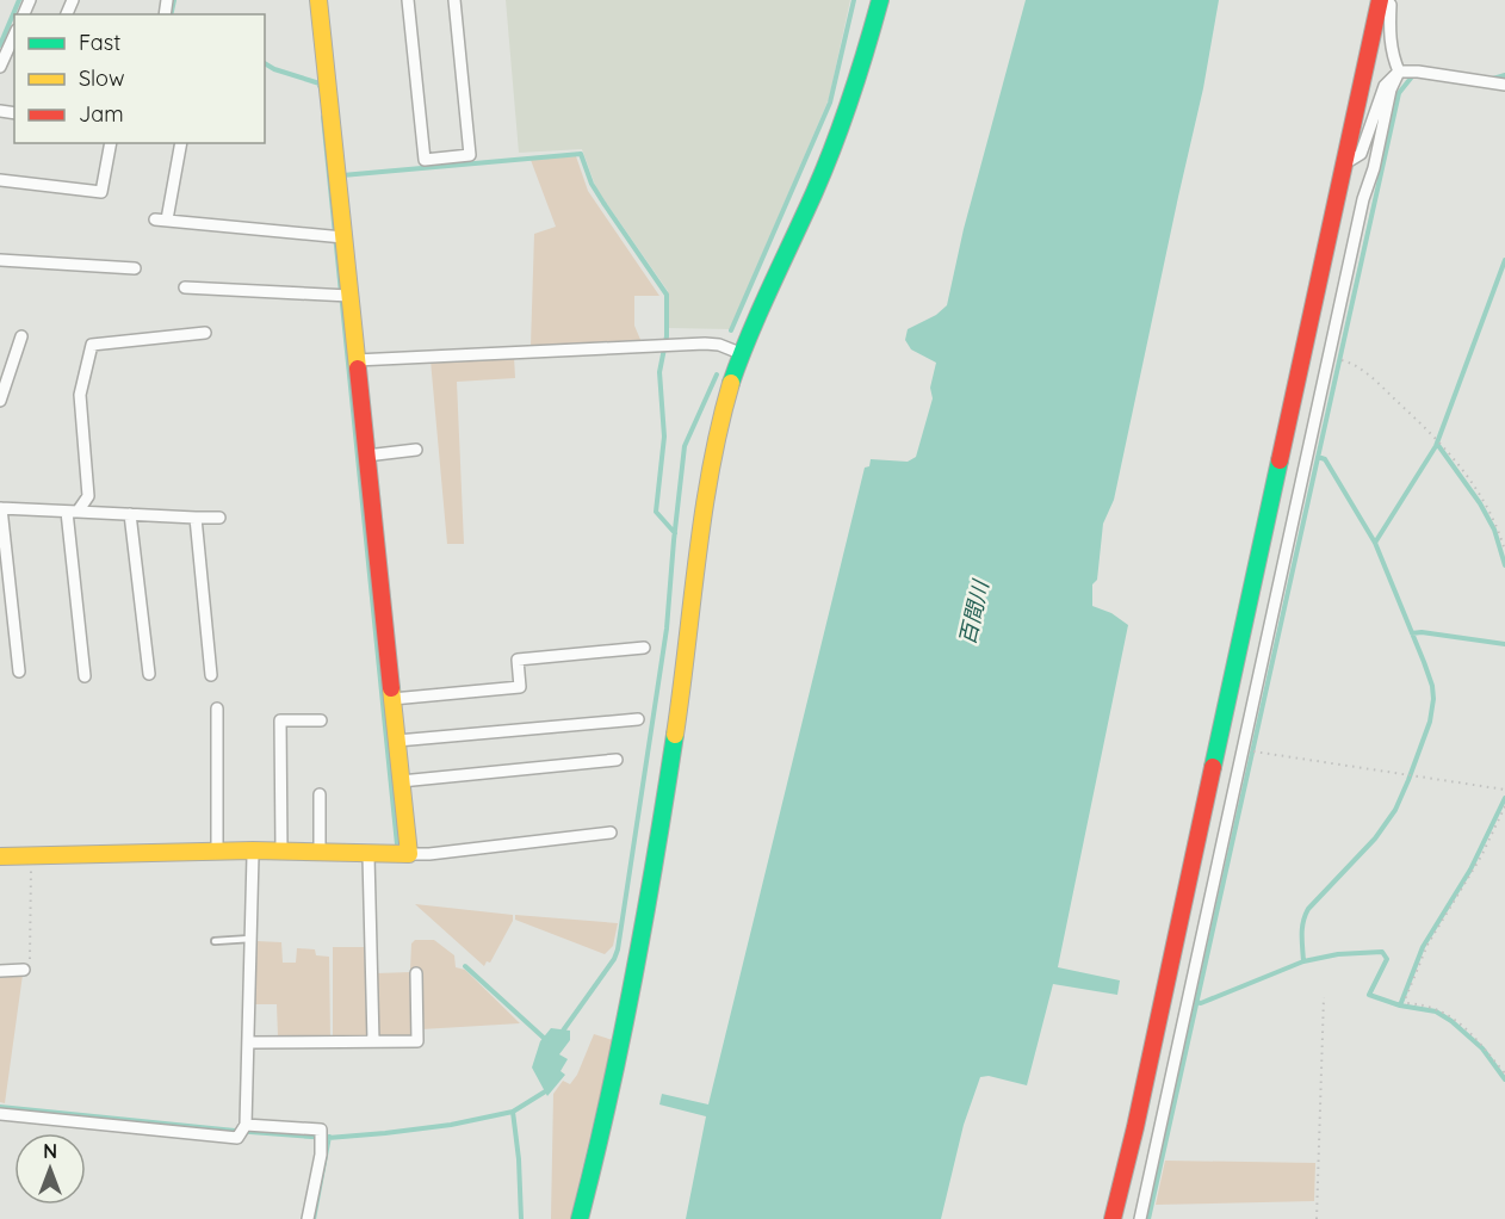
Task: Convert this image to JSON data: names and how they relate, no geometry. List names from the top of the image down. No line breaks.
{"water":["百間川"],"legend":["Fast","Slow","Jam"],"north":"top"}
